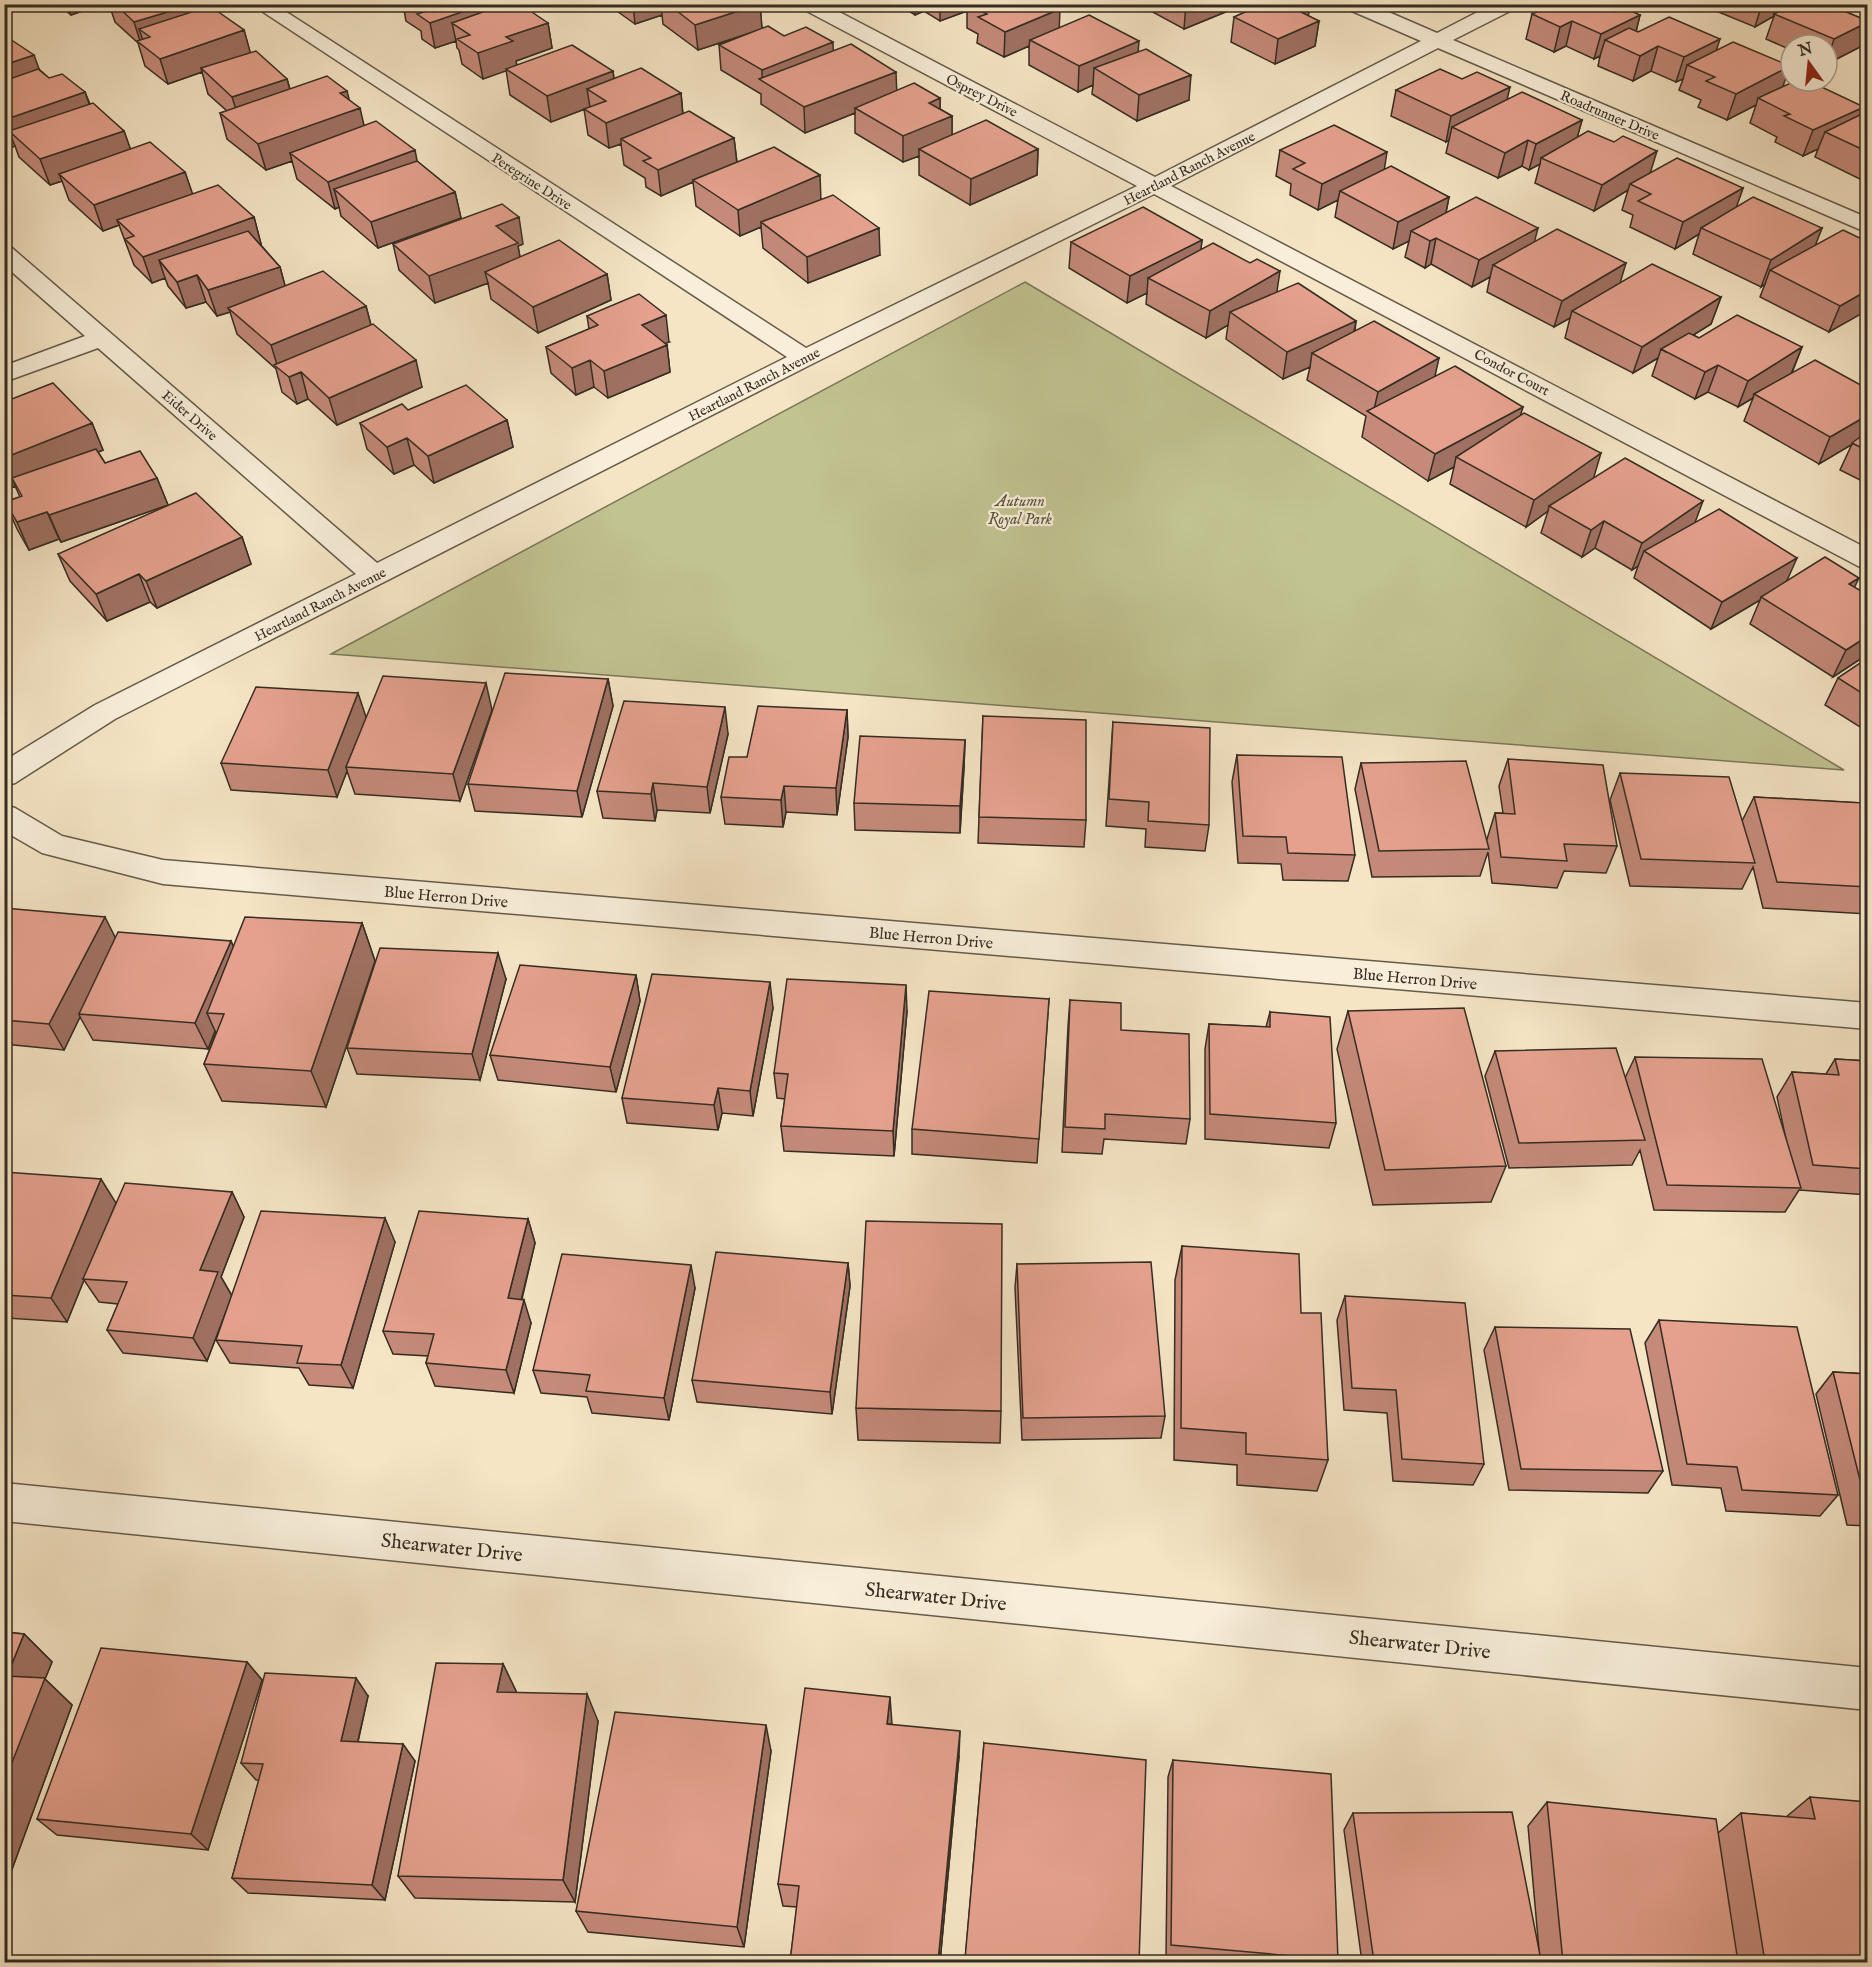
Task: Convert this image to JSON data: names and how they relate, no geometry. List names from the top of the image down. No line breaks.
{"streets":{"street":["Osprey Drive","Roadrunner Drive","Heartland Ranch Avenue","Peregrine Drive","Condor Court","Eider Drive","Blue Herron Drive","Shearwater Drive"]},"crossings":[["Osprey Drive","Heartland Ranch Avenue"],["Osprey Drive","Condor Court"],["Roadrunner Drive","Heartland Ranch Avenue"],["Heartland Ranch Avenue","Peregrine Drive"],["Heartland Ranch Avenue","Condor Court"],["Heartland Ranch Avenue","Eider Drive"]],"parks":["Autumn Royal Park"],"north":"top"}
